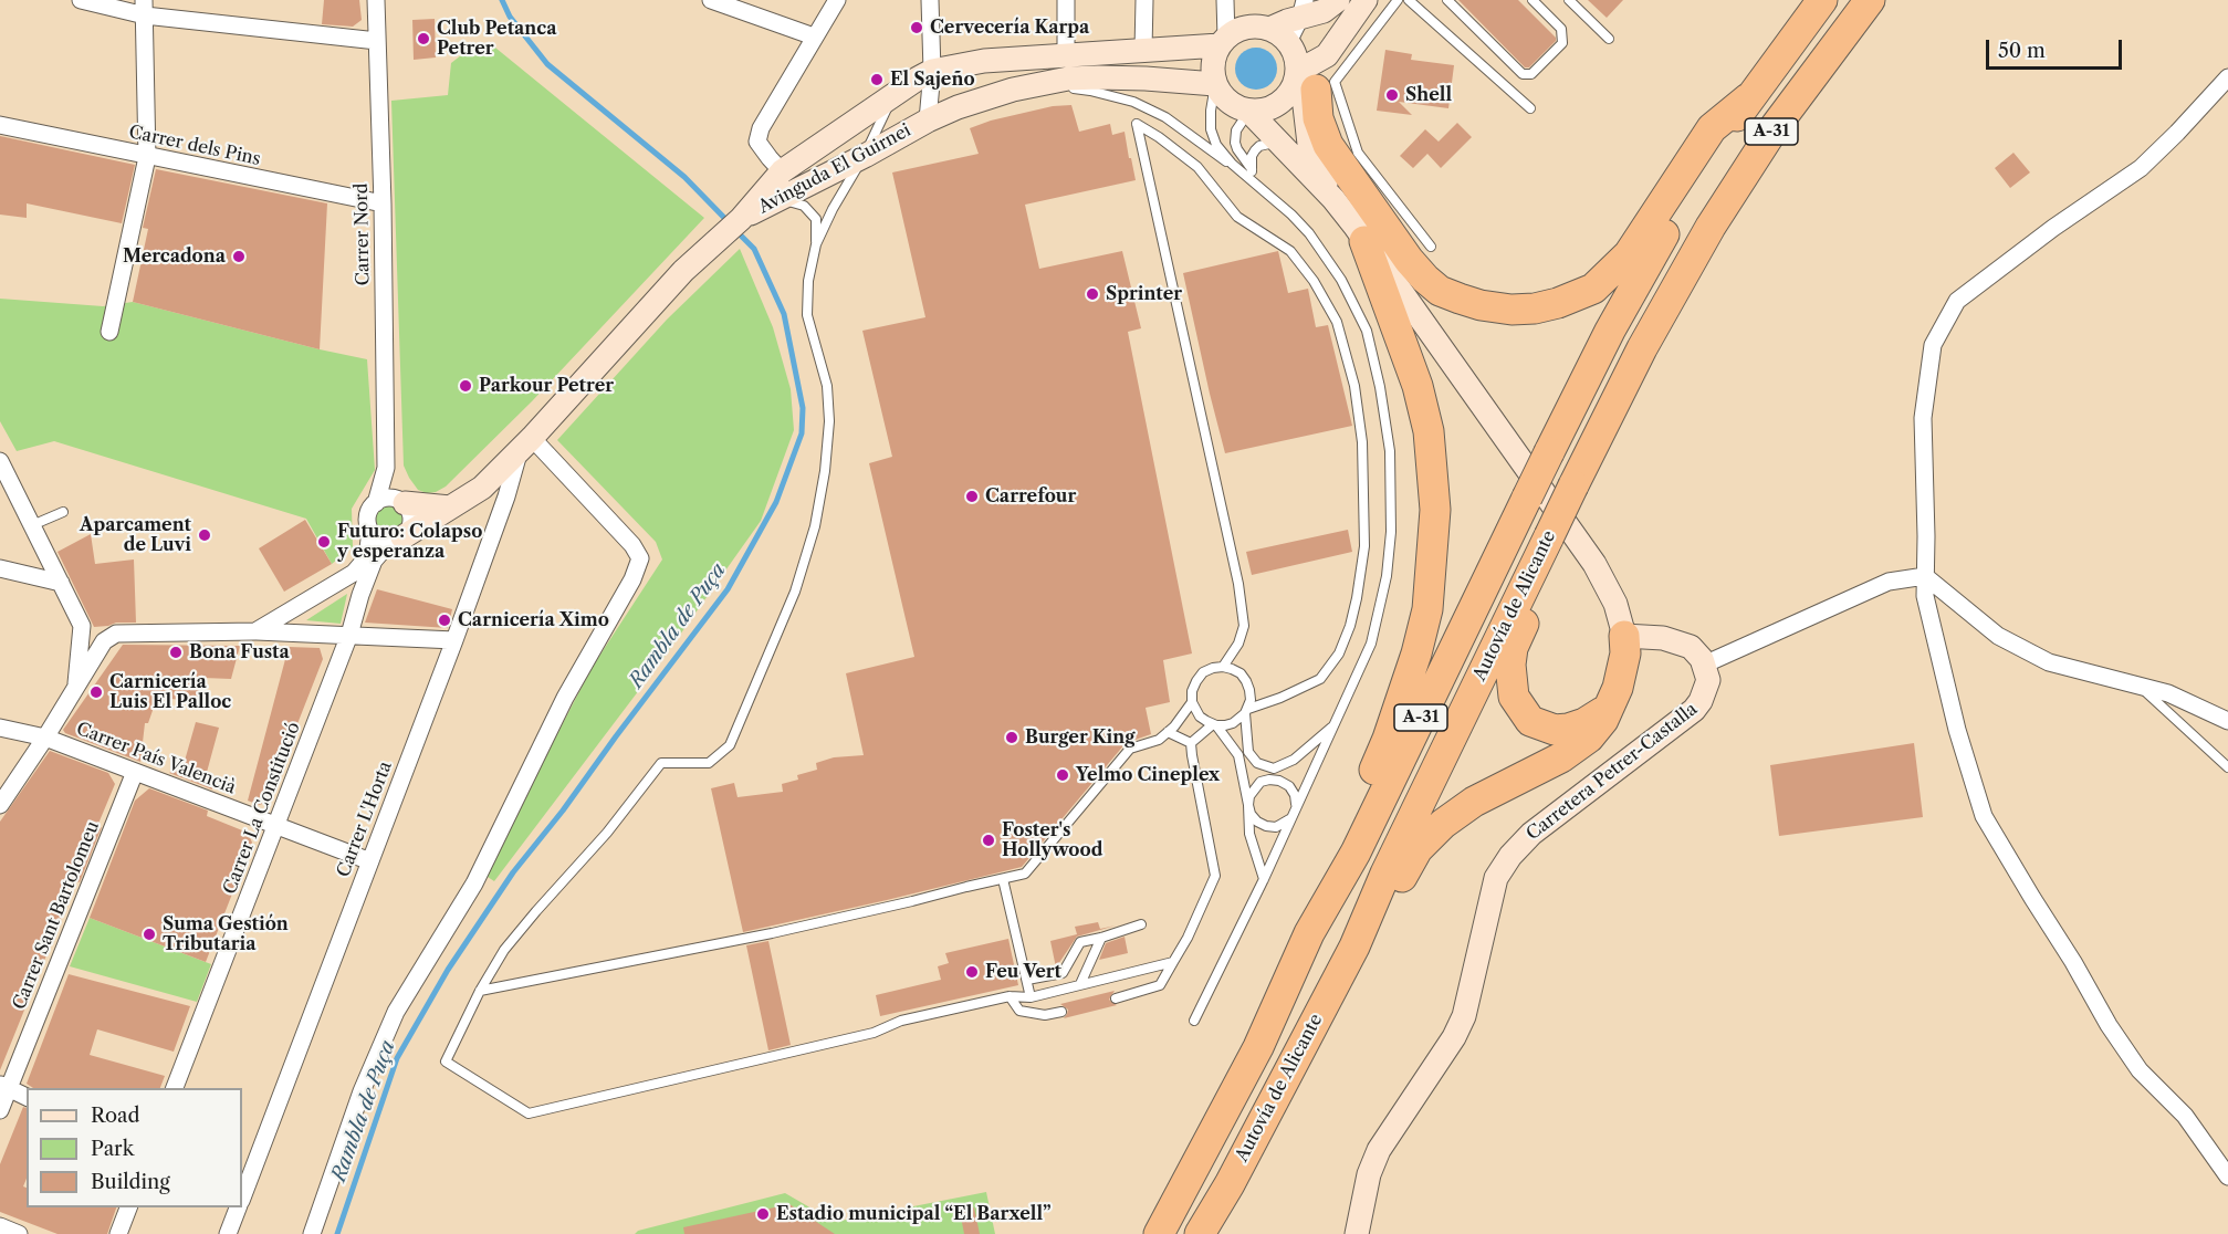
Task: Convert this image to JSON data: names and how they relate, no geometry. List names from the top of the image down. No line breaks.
{"streets":{"highway":["A-31","Autovía de Alicante"],"street":["Carrer dels Pins","Avinguda El Guirnei","Carrer Nord","Carrer País Valencià","Carretera Petrer-Castalla","Carrer La Constitució","Carrer L'Horta","Carrer Sant Bartolomeu"]},"crossings":[["Carrer dels Pins","Carrer Nord"],["Carrer Nord","Carrer La Constitució"],["Carrer País Valencià","Carrer La Constitució"],["Carrer País Valencià","Carrer L'Horta"],["Carrer País Valencià","Carrer Sant Bartolomeu"]],"water":["Rambla de Puça"],"places":["Cervecería Karpa","Club Petanca Petrer","El Sajeño","Shell","Mercadona","Sprinter","Parkour Petrer","Carrefour","Aparcament de Luvi","Futuro: Colapso y esperanza","Carnicería Ximo","Bona Fusta","Carnicería Luis El Palloc","Burger King","Yelmo Cineplex","Foster's Hollywood","Suma Gestión Tributaria","Feu Vert","Estadio municipal “El Barxell”"],"legend":["Road","Park","Building"],"scale_bar":"50 m"}
